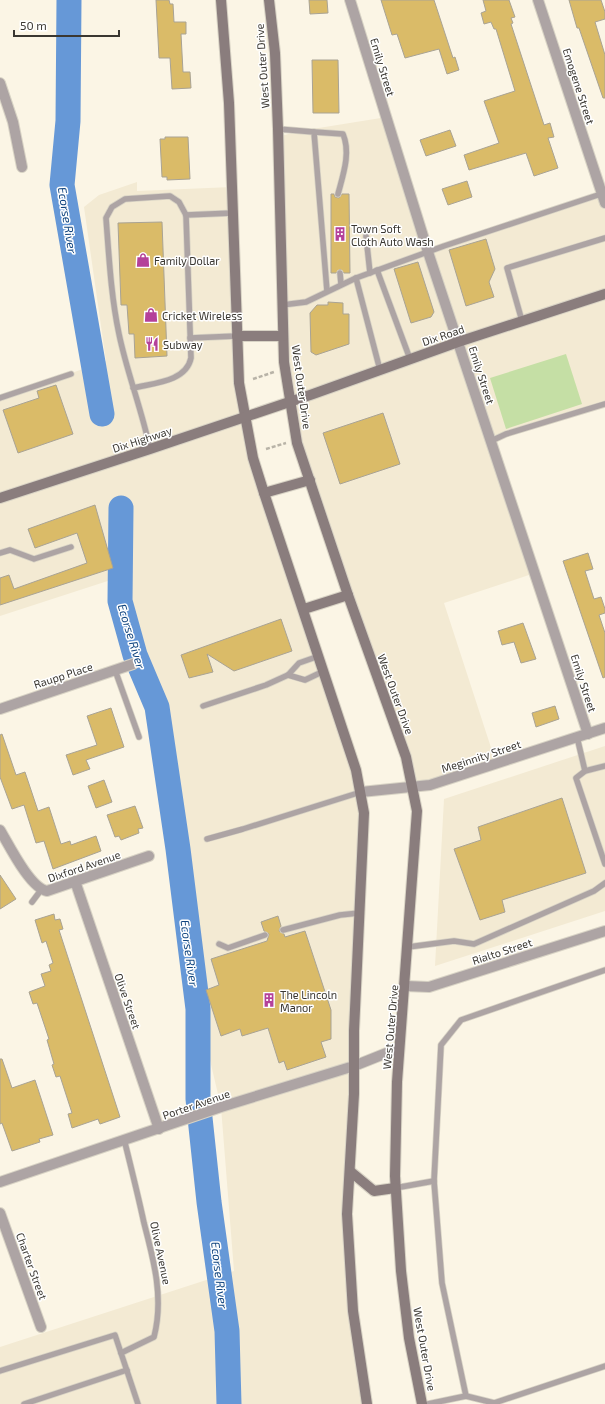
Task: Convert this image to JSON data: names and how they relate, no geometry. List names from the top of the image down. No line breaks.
{"streets":{"main road":["West Outer Drive","Dix Road","Dix Highway"],"street":["Emily Street","Emogene Street","Raupp Place","Meginnity Street","Dixford Avenue","Rialto Street","Olive Street","Porter Avenue","Charter Street"],"lane":["Olive Avenue"]},"crossings":[["West Outer Drive","Dix Road"],["West Outer Drive","Dix Highway"],["West Outer Drive","Meginnity Street"],["West Outer Drive","Rialto Street"],["West Outer Drive","Porter Avenue"],["Emily Street","Dix Road"],["Emily Street","Meginnity Street"],["Dix Road","Dix Highway"],["Dixford Avenue","Olive Street"],["Olive Street","Porter Avenue"],["Porter Avenue","Olive Avenue"]],"water":["Ecorse River"],"places":{"building":["Town Soft Cloth Auto Wash","The Lincoln Manor"],"shop":["Family Dollar","Cricket Wireless"],"restaurant":["Subway"]},"scale_bar":"50 m"}
